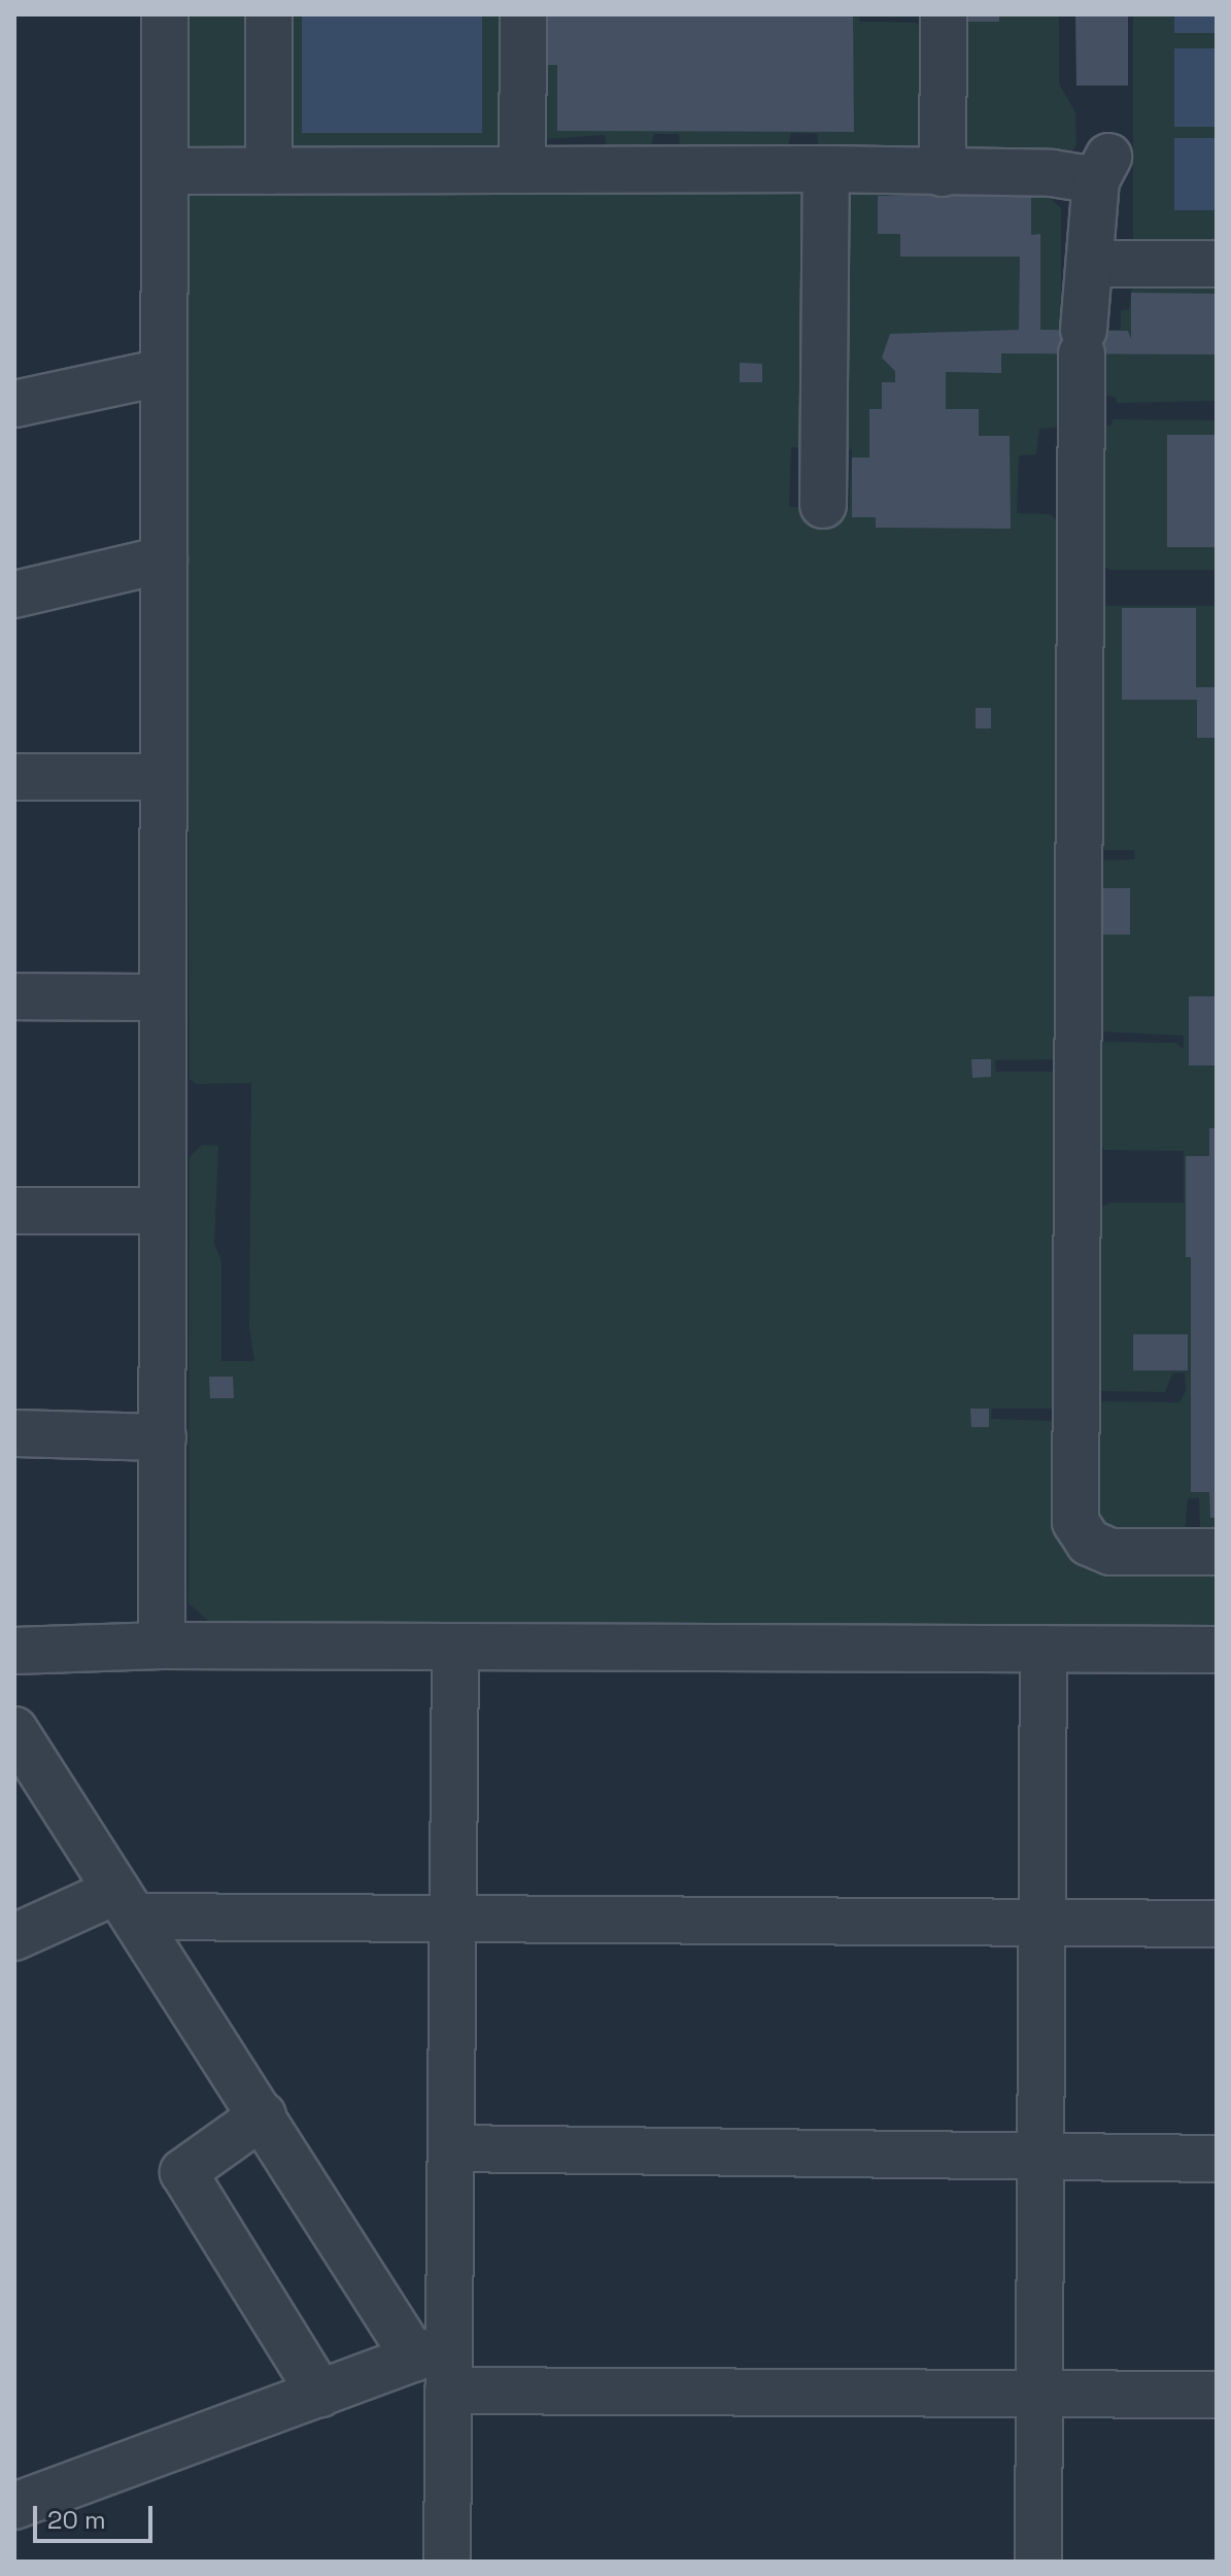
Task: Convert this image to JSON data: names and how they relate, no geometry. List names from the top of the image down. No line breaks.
{"scale_bar":"20 m"}
